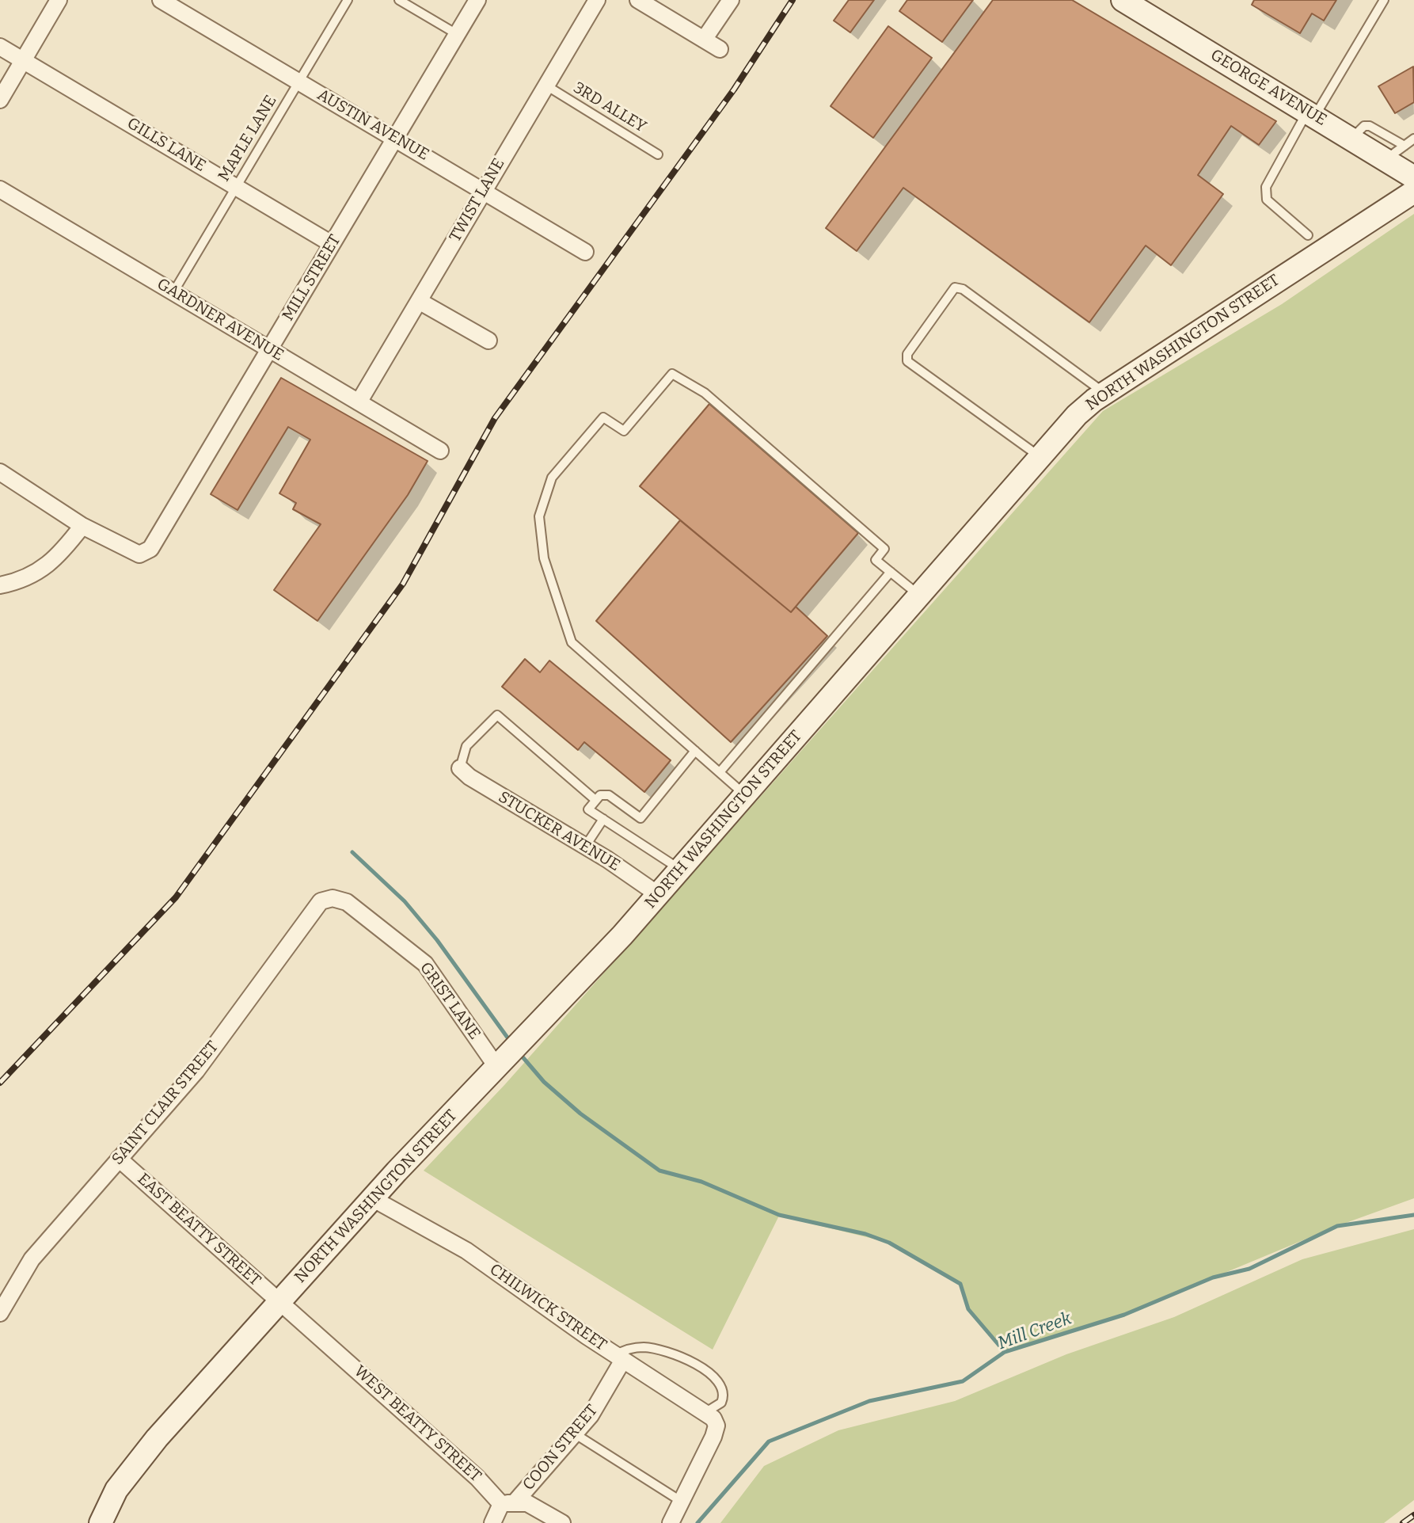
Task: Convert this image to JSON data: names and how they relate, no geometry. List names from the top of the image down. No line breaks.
{"streets":{"street":["GEORGE AVENUE","AUSTIN AVENUE","GILLS LANE","TWIST LANE","MILL STREET","GARDNER AVENUE","NORTH WASHINGTON STREET","STUCKER AVENUE","GRIST LANE","SAINT CLAIR STREET","EAST BEATTY STREET","CHILWICK STREET","WEST BEATTY STREET","COON STREET"],"lane":["3RD ALLEY","MAPLE LANE"]},"crossings":[["3RD ALLEY","TWIST LANE"],["AUSTIN AVENUE","MAPLE LANE"],["AUSTIN AVENUE","TWIST LANE"],["AUSTIN AVENUE","MILL STREET"],["MAPLE LANE","GILLS LANE"],["MAPLE LANE","GARDNER AVENUE"],["GILLS LANE","MILL STREET"],["TWIST LANE","GARDNER AVENUE"],["MILL STREET","GARDNER AVENUE"],["NORTH WASHINGTON STREET","STUCKER AVENUE"],["NORTH WASHINGTON STREET","GRIST LANE"],["NORTH WASHINGTON STREET","EAST BEATTY STREET"],["NORTH WASHINGTON STREET","CHILWICK STREET"],["NORTH WASHINGTON STREET","WEST BEATTY STREET"],["GRIST LANE","SAINT CLAIR STREET"],["SAINT CLAIR STREET","EAST BEATTY STREET"],["EAST BEATTY STREET","WEST BEATTY STREET"],["CHILWICK STREET","COON STREET"],["WEST BEATTY STREET","COON STREET"]],"water":["Mill Creek"]}
